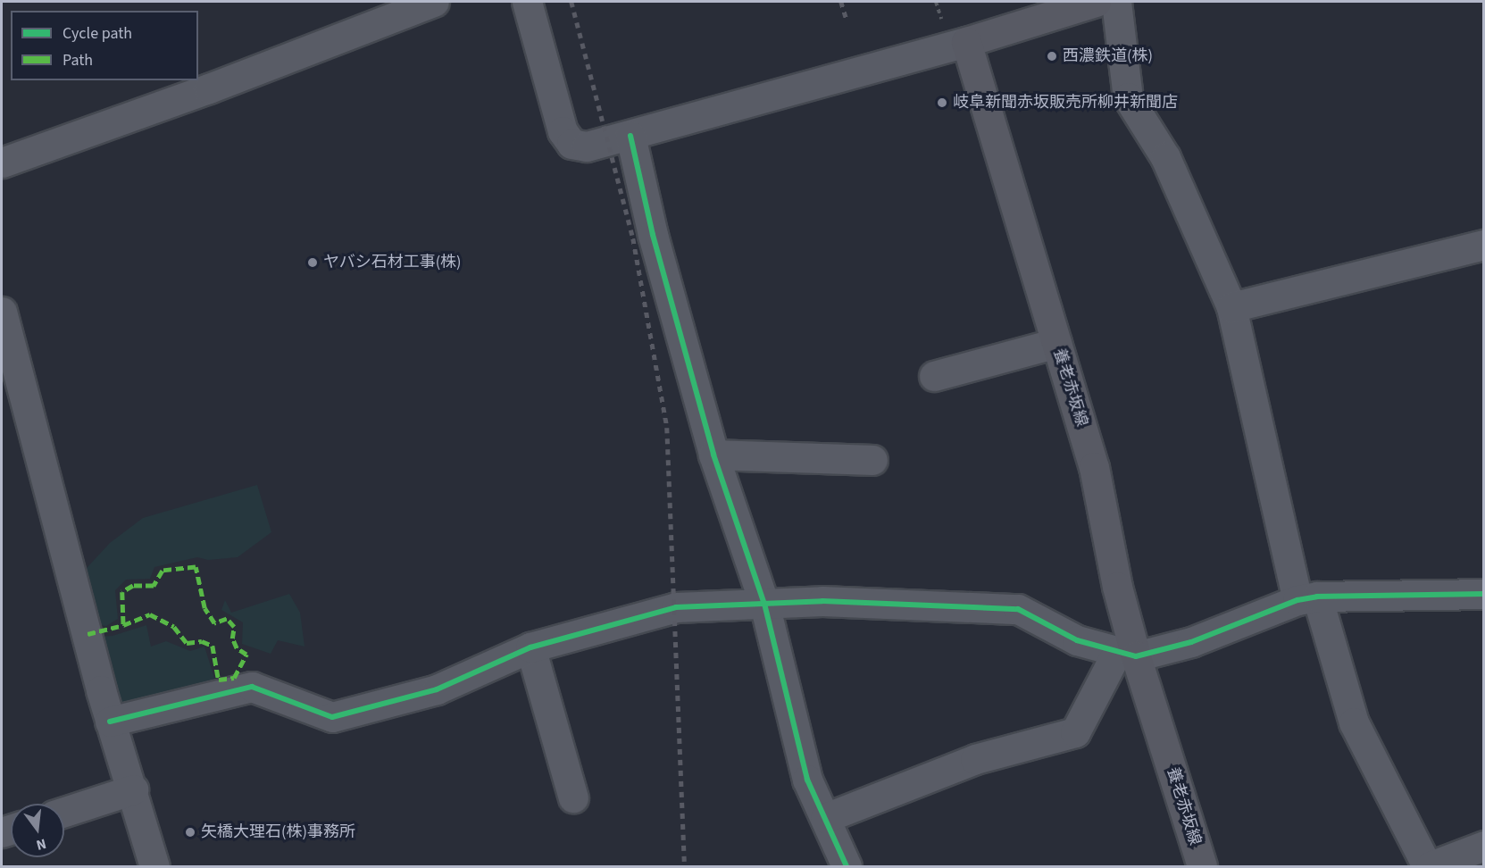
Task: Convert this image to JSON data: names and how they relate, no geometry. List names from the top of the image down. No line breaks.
{"streets":{"main road":["養老赤坂線"]},"places":["西濃鉄道(株)","岐阜新聞赤坂販売所柳井新聞店","ヤバシ石材工事(株)","矢橋大理石(株)事務所"],"legend":["Cycle path","Path"],"north":"bottom"}
